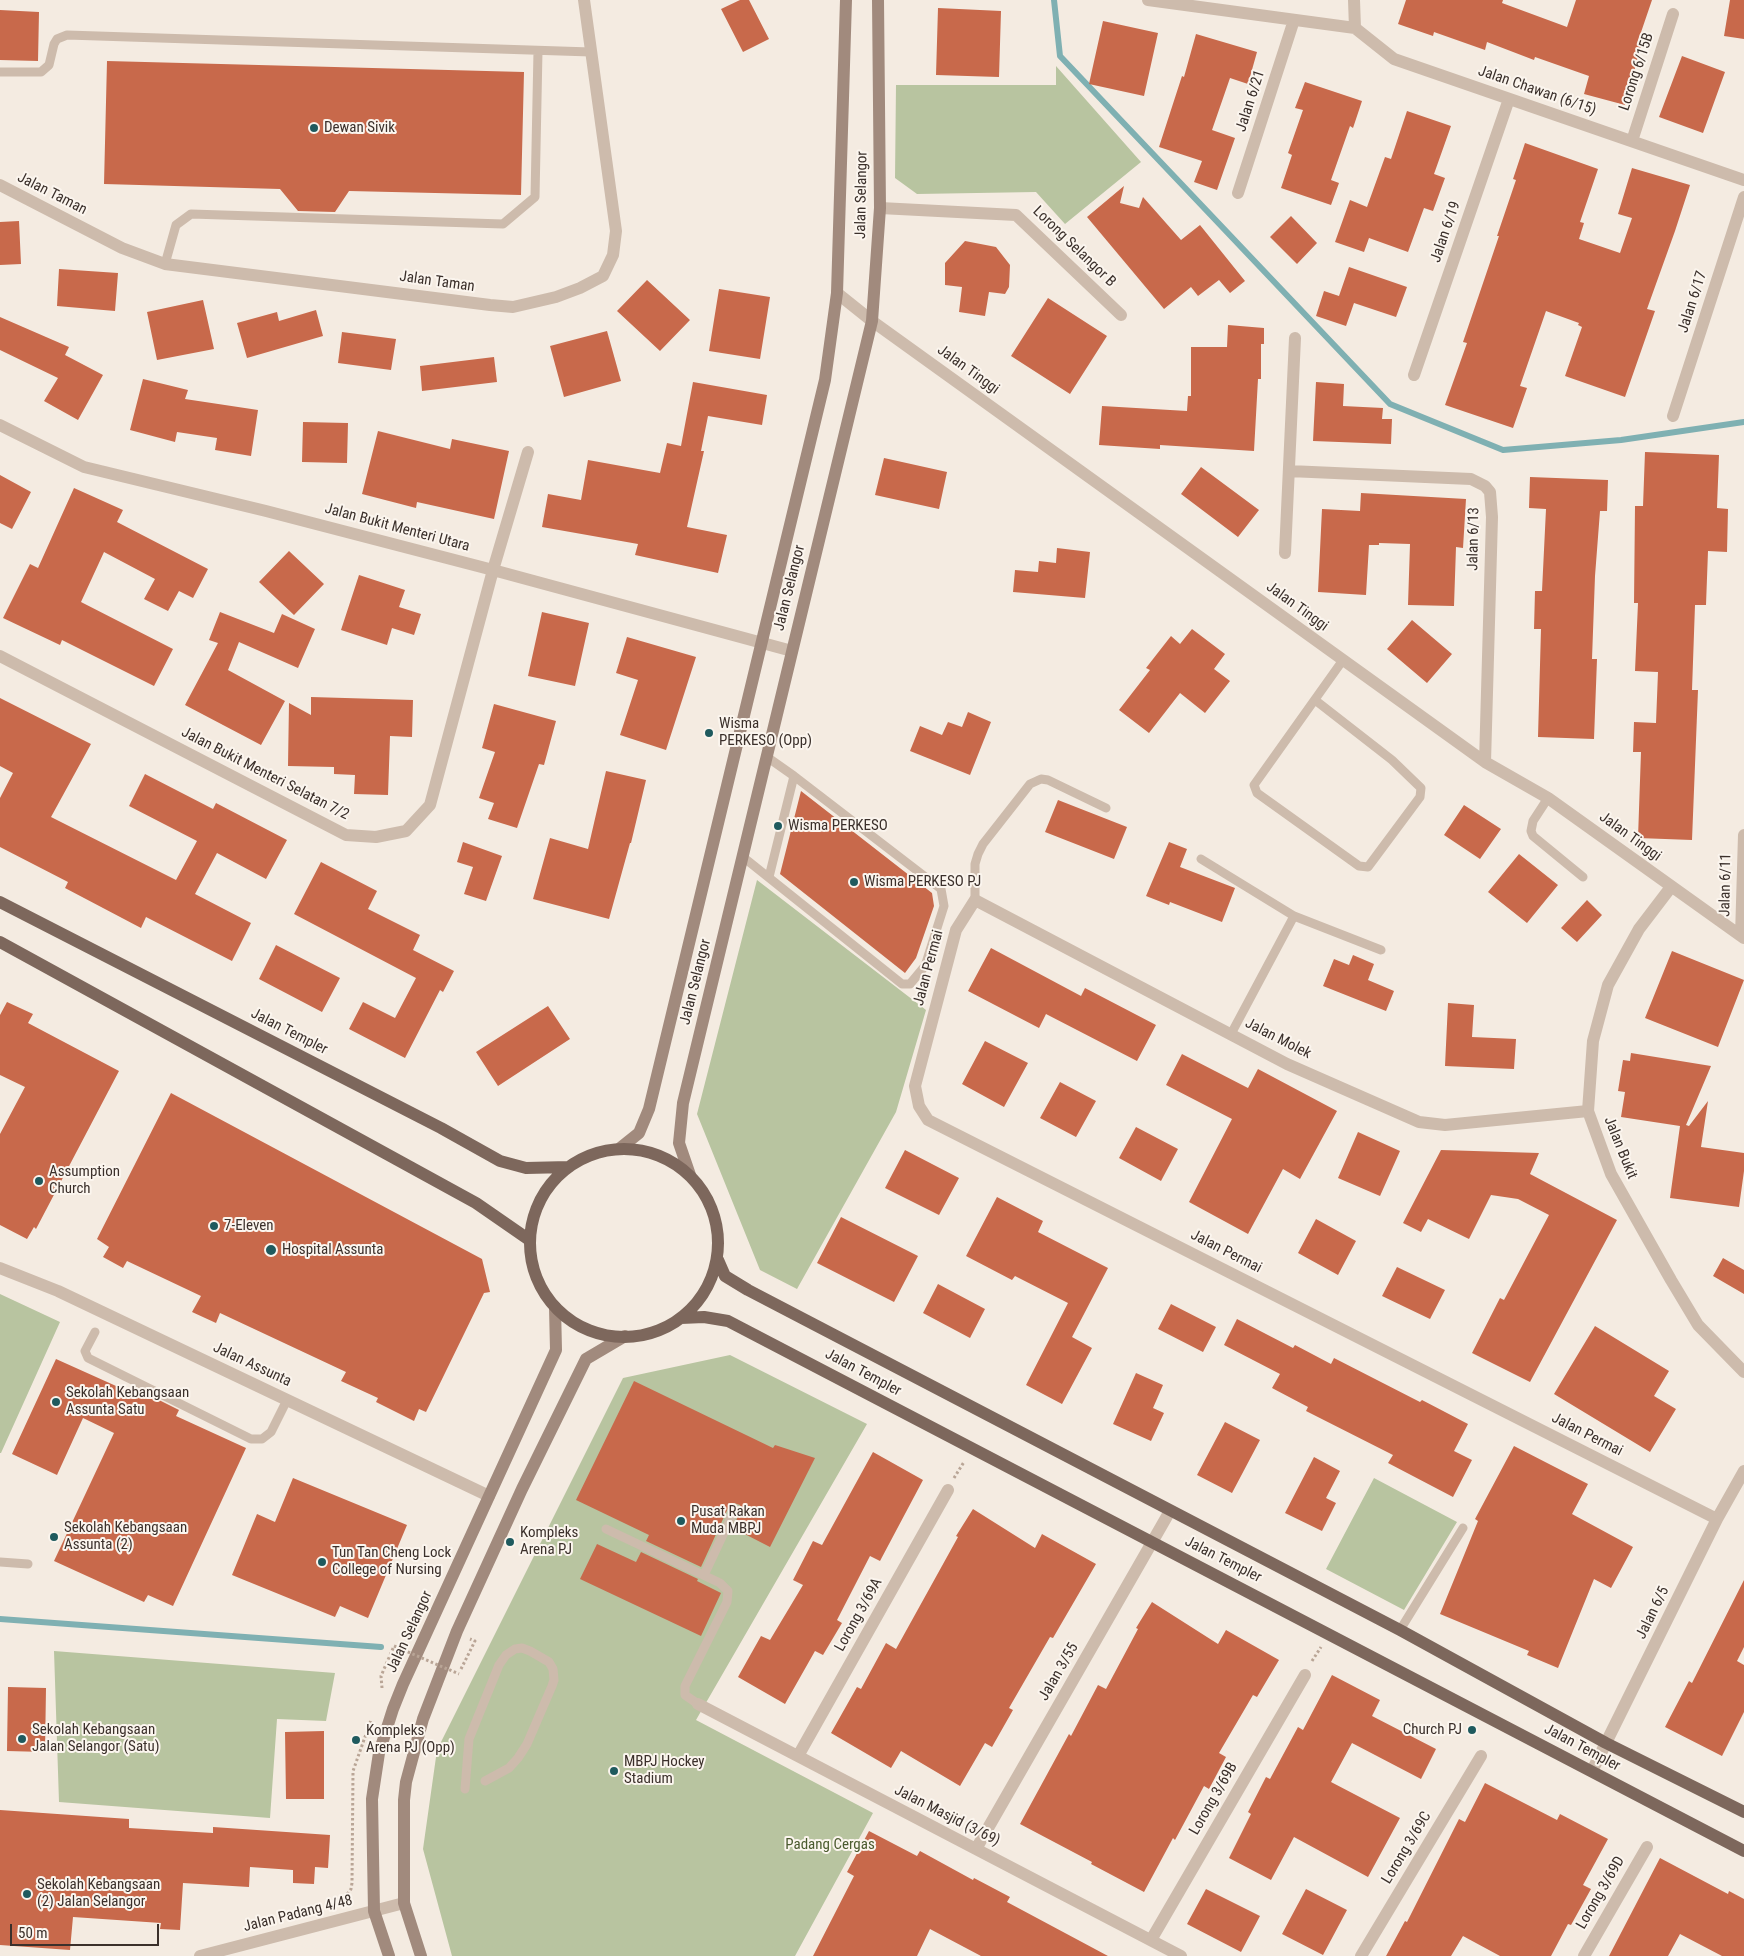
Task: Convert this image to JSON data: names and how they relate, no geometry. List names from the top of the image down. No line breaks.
{"streets":{"main road":["Jalan Selangor","Jalan Templer"],"street":["Lorong 6/15B","Jalan Chawan (6/15)","Jalan 6/21","Jalan Taman","Jalan 6/19","Lorong Selangor B","Jalan 6/17","Jalan Tinggi","Jalan Bukit Menteri Utara","Jalan 6/13","Jalan Bukit Menteri Selatan 7/2","Jalan 6/11","Jalan Permai","Jalan Molek","Jalan Bukit","Jalan Assunta","Jalan 6/5","Lorong 3/69A","Jalan 3/55","Lorong 3/69B","Jalan Masjid (3/69)","Lorong 3/69C","Lorong 3/69D","Jalan Padang 4/48"]},"crossings":[["Lorong 6/15B","Jalan Chawan (6/15)"],["Jalan Chawan (6/15)","Jalan 6/19"],["Jalan Selangor","Lorong Selangor B"],["Jalan Selangor","Jalan Tinggi"],["Jalan Selangor","Jalan Bukit Menteri Utara"],["Jalan Selangor","Jalan Assunta"],["Jalan Selangor","Jalan Padang 4/48"],["Jalan Tinggi","Jalan 6/13"],["Jalan Tinggi","Jalan 6/11"],["Jalan Tinggi","Jalan Bukit"],["Jalan Bukit Menteri Utara","Jalan Bukit Menteri Selatan 7/2"],["Jalan Permai","Jalan Molek"],["Jalan Permai","Jalan 6/5"],["Jalan Templer","Jalan 6/5"],["Jalan Templer","Jalan 3/55"],["Jalan Molek","Jalan Bukit"],["Lorong 3/69A","Jalan Masjid (3/69)"],["Jalan 3/55","Jalan Masjid (3/69)"],["Lorong 3/69B","Jalan Masjid (3/69)"]],"parks":["Padang Cergas"],"places":["Dewan Sivik","Wisma PERKESO (Opp)","Wisma PERKESO","Wisma PERKESO PJ","Assumption Church","7-Eleven","Hospital Assunta","Sekolah Kebangsaan Assunta Satu","Pusat Rakan Muda MBPJ","Sekolah Kebangsaan Assunta (2)","Kompleks Arena PJ","Tun Tan Cheng Lock College of Nursing","Church PJ","Sekolah Kebangsaan Jalan Selangor (Satu)","Kompleks Arena PJ (Opp)","MBPJ Hockey Stadium","Sekolah Kebangsaan (2) Jalan Selangor"],"scale_bar":"50 m"}
